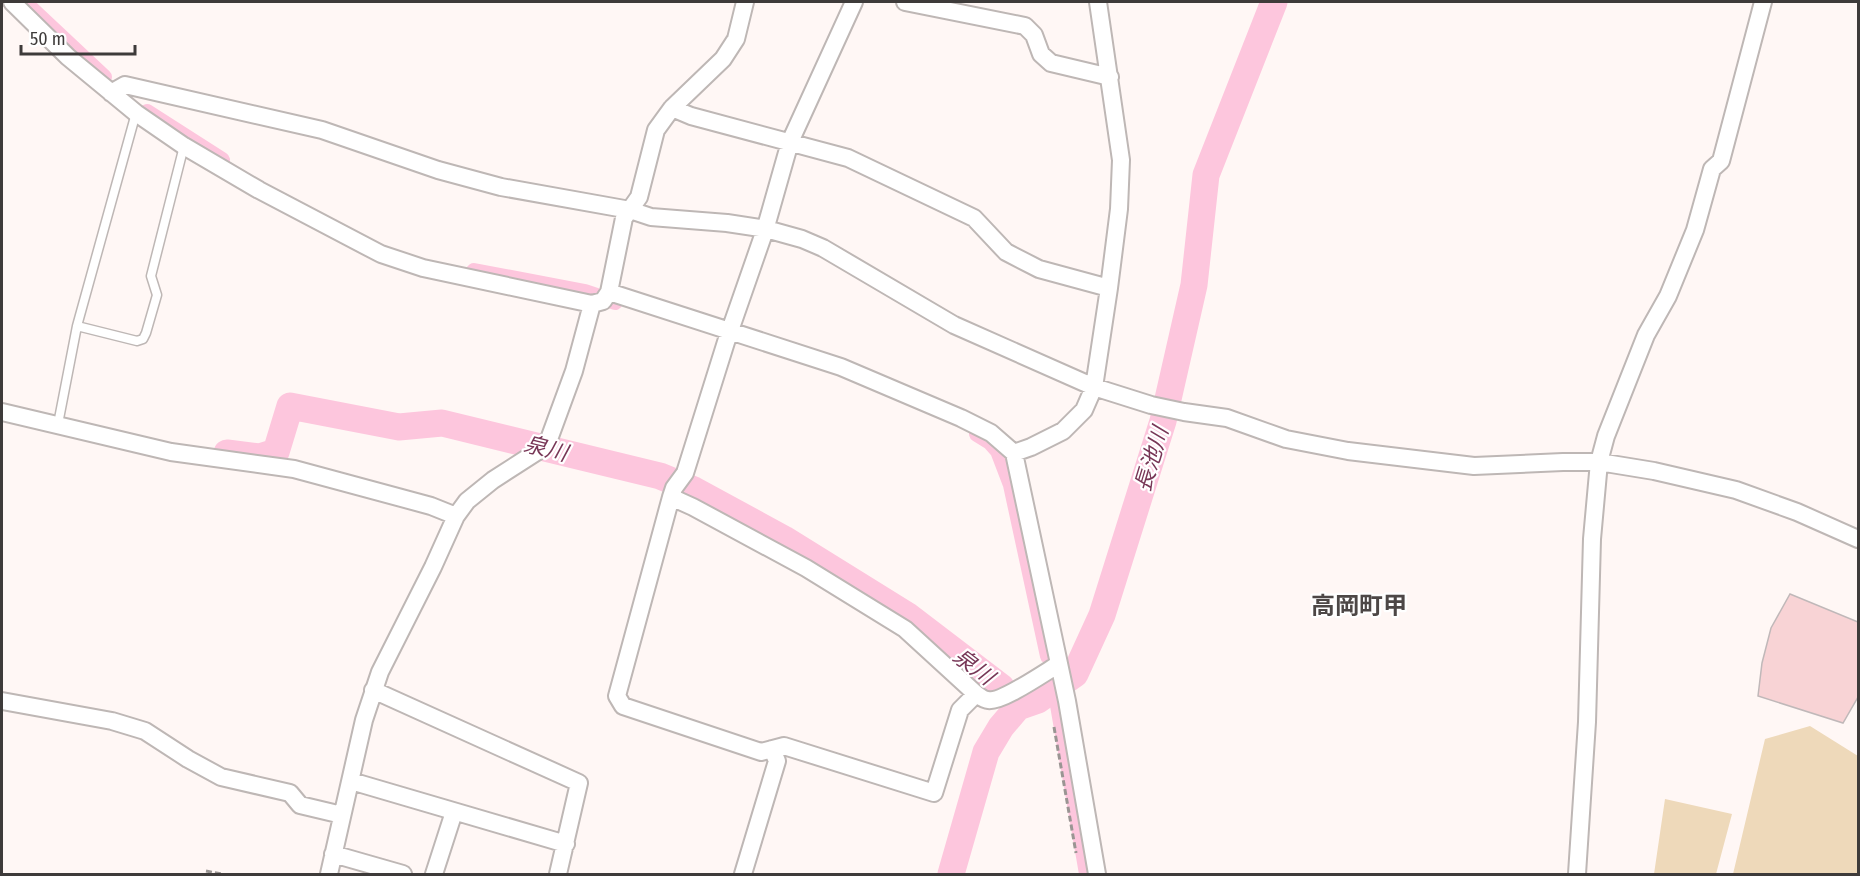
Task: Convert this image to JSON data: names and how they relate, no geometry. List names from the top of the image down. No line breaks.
{"districts":["高岡町甲"],"water":["泉川","長池川"],"scale_bar":"50 m"}
